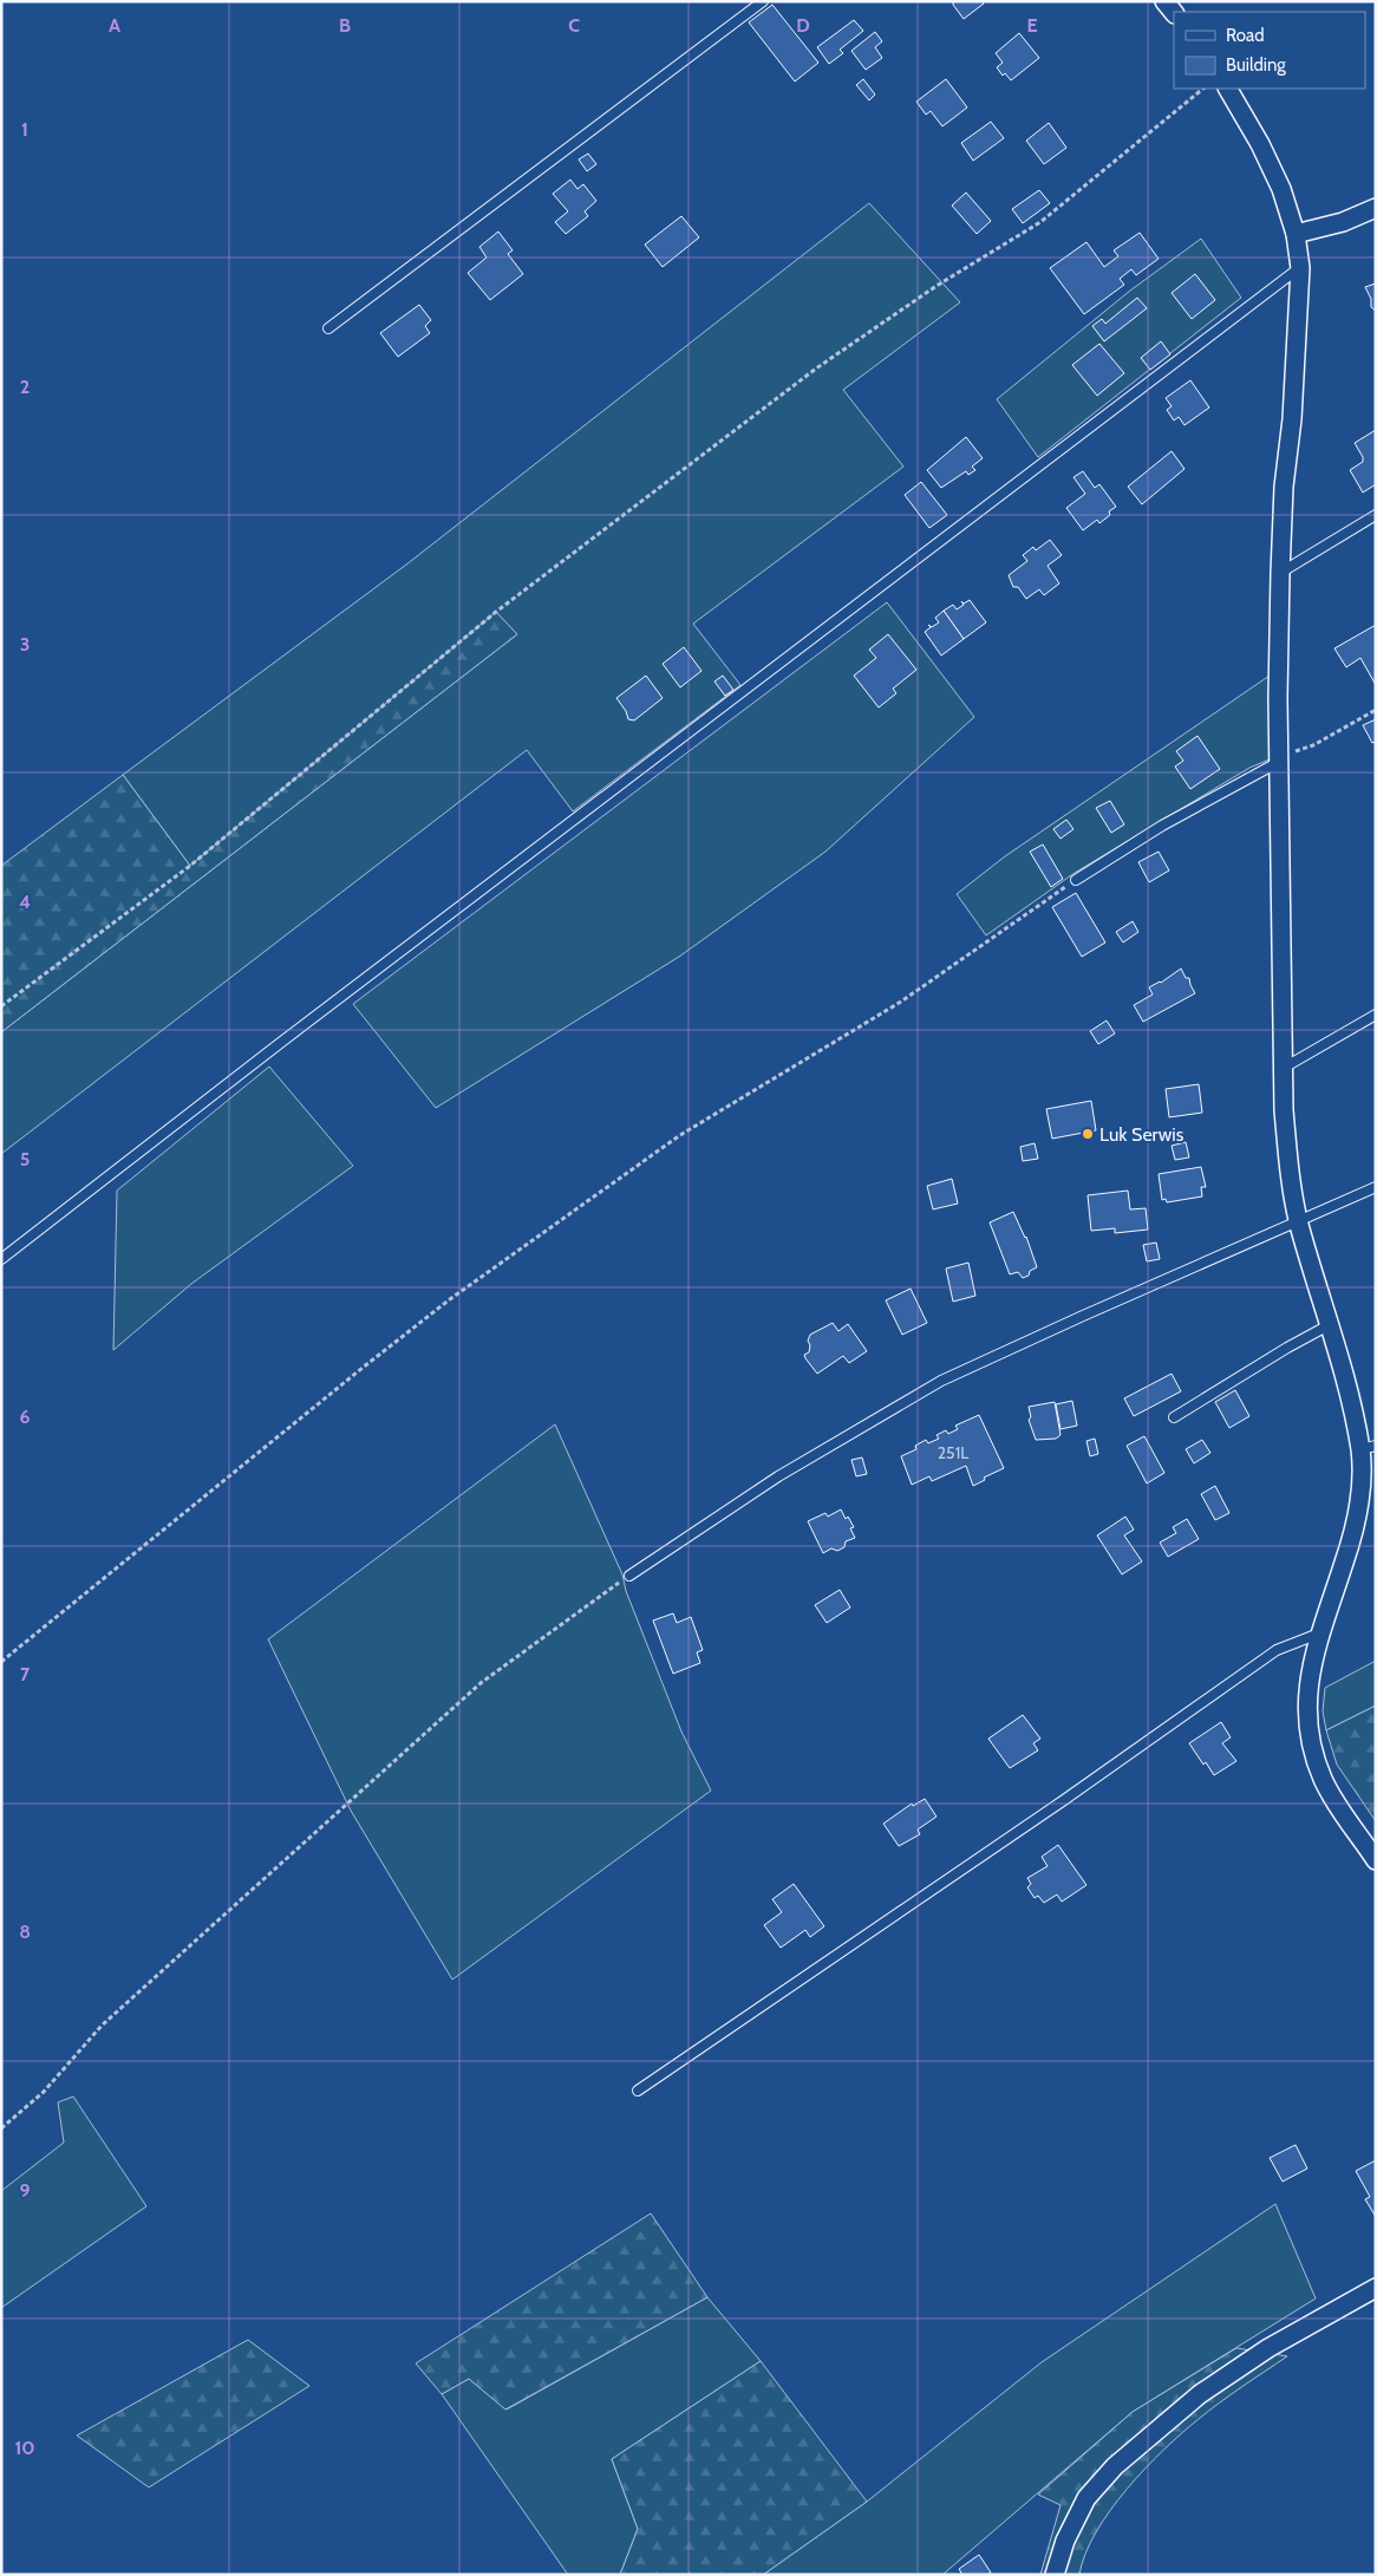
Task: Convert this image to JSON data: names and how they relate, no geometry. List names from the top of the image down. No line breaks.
{"places":["Luk Serwis"],"house_numbers":["251L"],"legend":["Road","Building"],"grid":{"columns":["A","B","C","D","E"],"rows":["1","2","3","4","5","6","7","8","9","10"]}}
